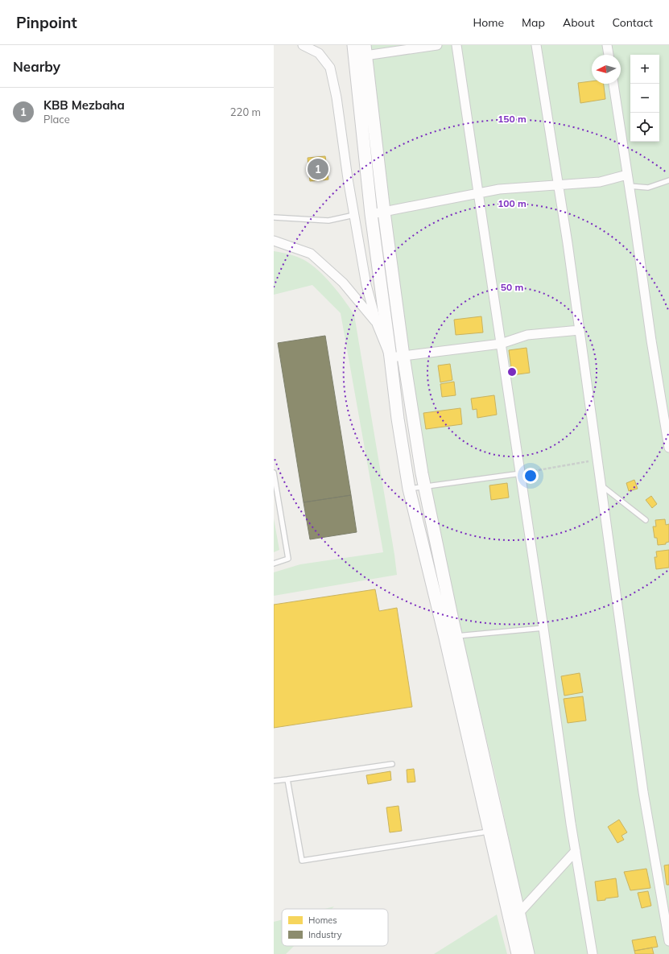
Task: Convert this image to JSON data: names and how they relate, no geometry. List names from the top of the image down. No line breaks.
{"legend":["Homes","Industry"],"north":"left","page":{"header":"Pinpoint","nav":["Home","Map","About","Contact"],"heading":"Nearby","map_buttons":["+","−"],"list":[{"mark":"1","name":"KBB Mezbaha","note":"Place","value":"220 m"}],"pins":"1"},"rings":["150 m","100 m","50 m"]}
